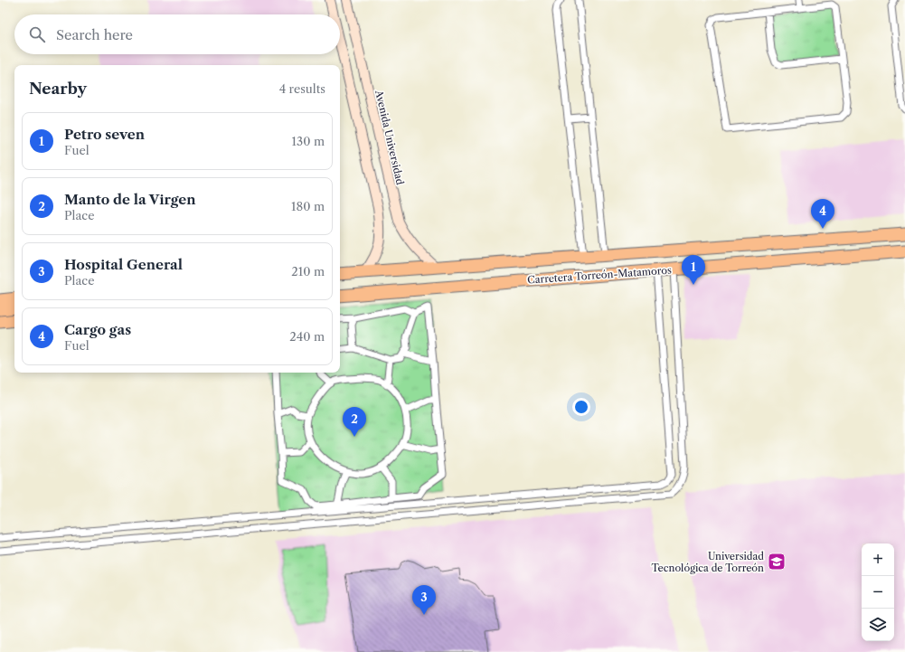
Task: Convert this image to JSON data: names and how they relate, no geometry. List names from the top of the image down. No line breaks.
{"streets":{"highway":["Carretera Torreón-Matamoros"],"main road":["Avenida Universidad"]},"places":{"school or university":["Universidad Tecnológica de Torreón"]},"page":{"search":"Search here","heading":["Nearby","4 results"],"list":[{"mark":"1","name":"Petro seven","note":"Fuel","value":"130 m"},{"mark":"2","name":"Manto de la Virgen","note":"Place","value":"180 m"},{"mark":"3","name":"Hospital General","note":"Place","value":"210 m"},{"mark":"4","name":"Cargo gas","note":"Fuel","value":"240 m"}],"pins":["4","1","2","3"],"map_buttons":["+","−"]}}
